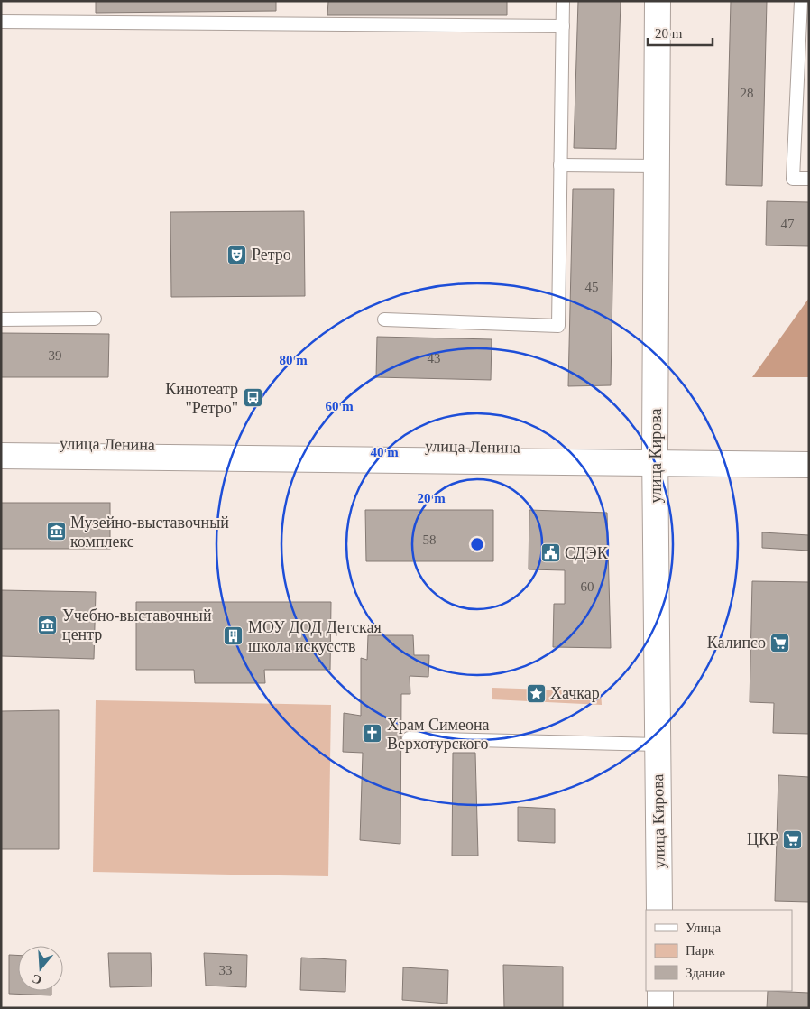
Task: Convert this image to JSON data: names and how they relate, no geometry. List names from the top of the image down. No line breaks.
{"streets":{"main road":["улица Ленина","улица Кирова"]},"crossings":[["улица Ленина","улица Кирова"]],"places":{"theatre":["Ретро"],"bus stop":["Кинотеатр \"Ретро\""],"museum":["Музейно-выставочный комплекс","Учебно-выставочный центр"],"public building":["СДЭК"],"building":["МОУ ДОД Детская школа искусств"],"supermarket":["Калипсо","ЦКР"],"place":["Хачкар"],"church":["Храм Симеона Верхотурского"]},"house_numbers":["28","47","45","39","43","58","60","33"],"legend":["Улица","Парк","Здание"],"scale_bar":"20 m","north":"bottom","rings":["80 m","60 m","40 m","20 m"]}
